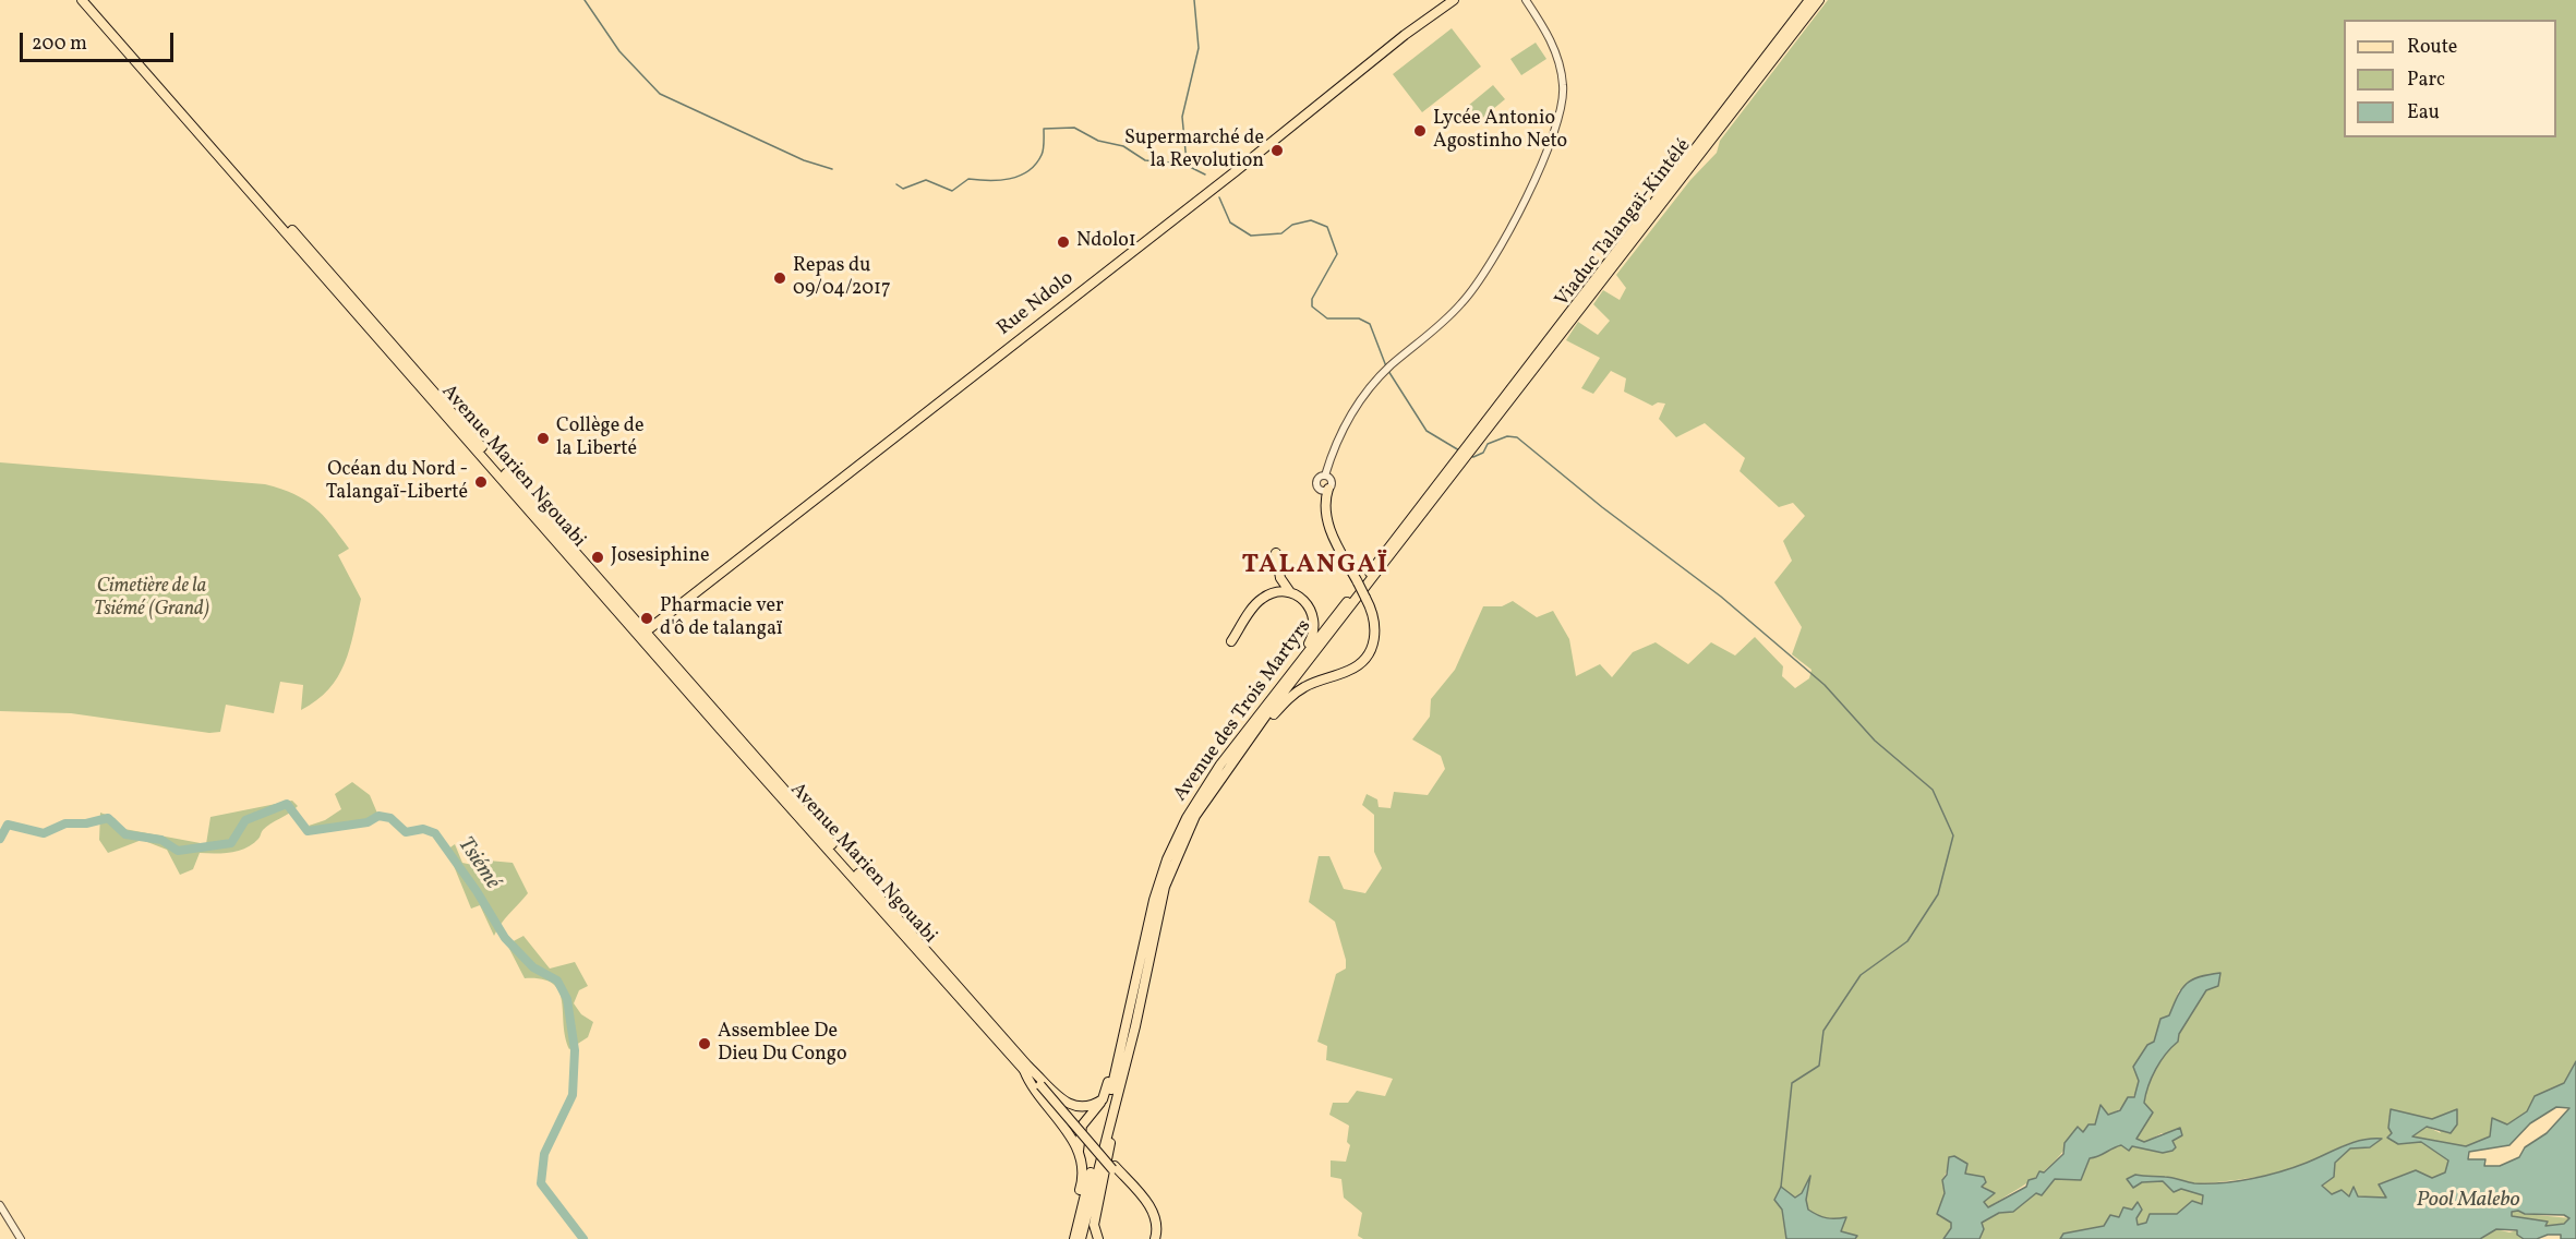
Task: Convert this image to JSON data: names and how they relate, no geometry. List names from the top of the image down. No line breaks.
{"streets":{"highway":["Viaduc Talangaï-Kintélé","Avenue des Trois Martyrs"],"main road":["Rue Ndolo","Avenue Marien Ngouabi"]},"crossings":[["Viaduc Talangaï-Kintélé","Avenue des Trois Martyrs"],["Rue Ndolo","Avenue Marien Ngouabi"]],"districts":["TALANGAÏ"],"water":["Tsiémé","Pool Malebo"],"parks":["Cimetière de la Tsiémé (Grand)"],"places":["Lycée Antonio Agostinho Neto","Supermarché de la Revolution","Ndolo1","Repas du 09/04/2017","Collège de la Liberté","Océan du Nord - Talangaï-Liberté","Josesiphine","Pharmacie ver d'ô de talangaï","Assemblee De Dieu Du Congo"],"legend":["Route","Parc","Eau"],"scale_bar":"200 m"}
